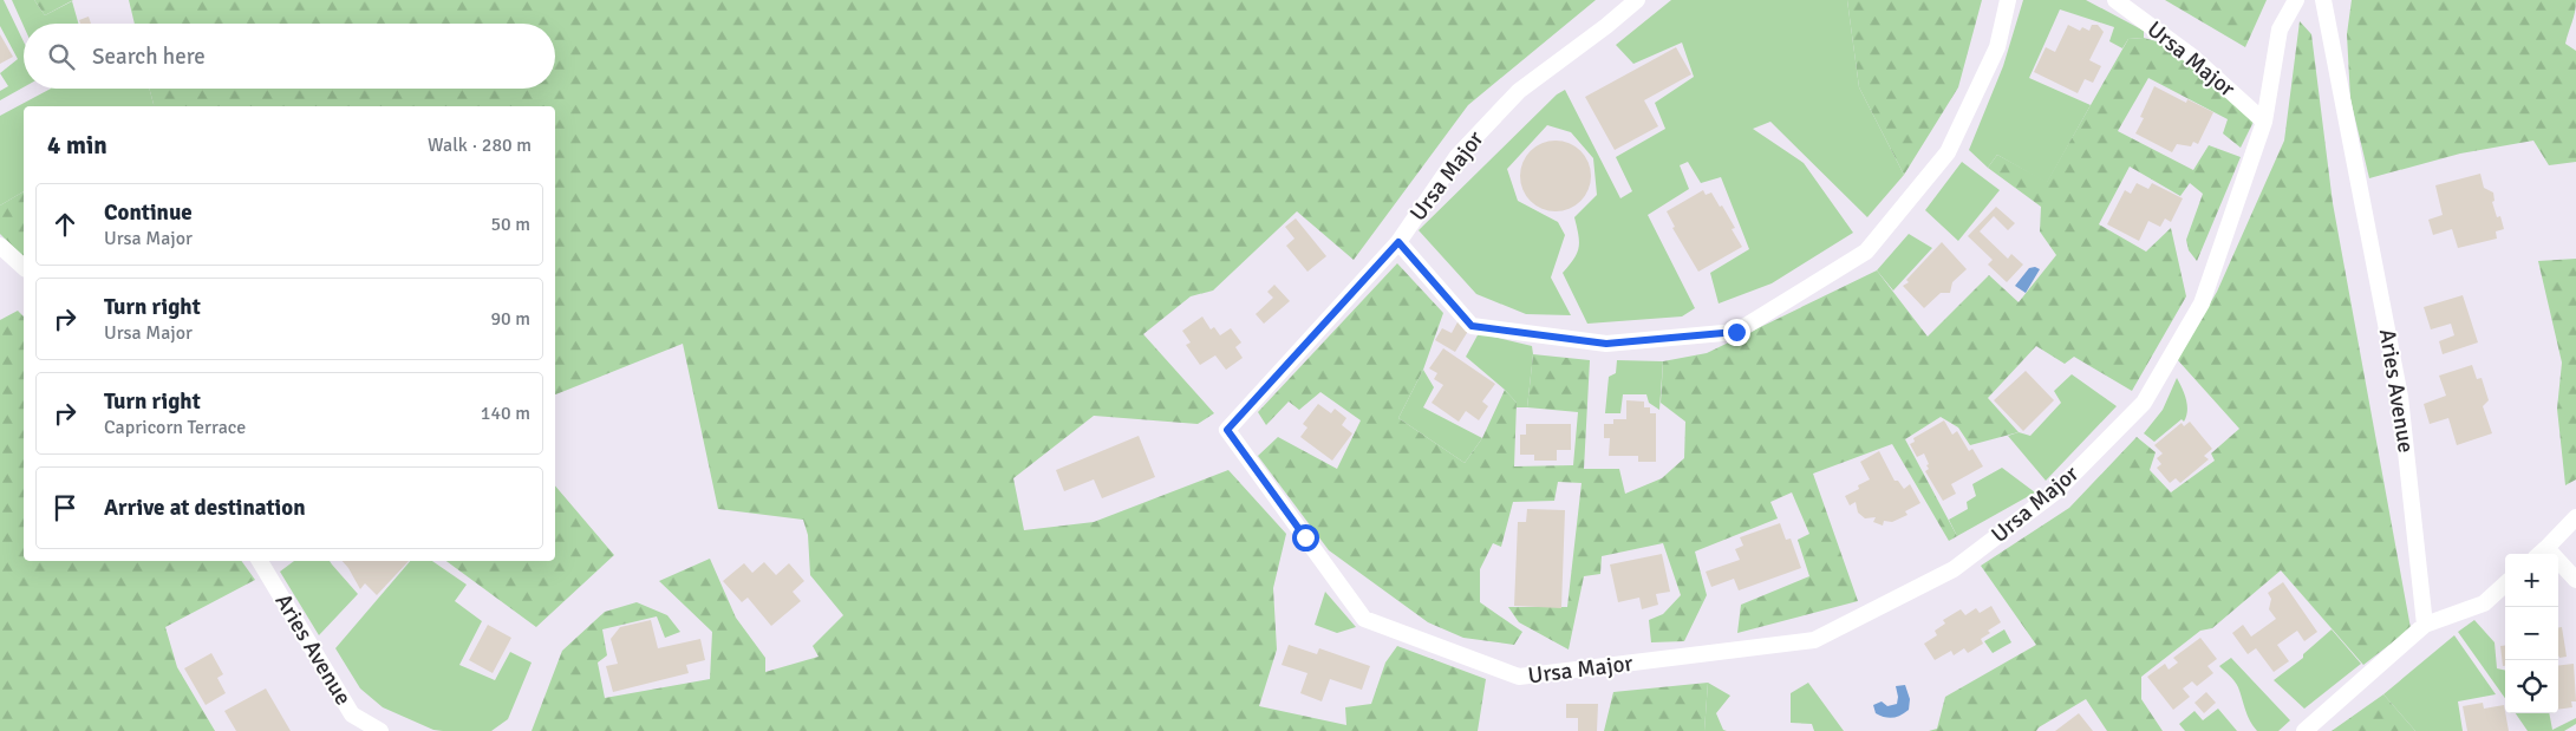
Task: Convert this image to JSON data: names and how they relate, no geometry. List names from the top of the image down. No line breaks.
{"streets":{"street":["Ursa Major","Aries Avenue"]},"page":{"search":"Search here","heading":["4 min","Walk · 280 m"],"list":[["Continue","Ursa Major","50 m"],["Turn right","Ursa Major","90 m"],["Turn right","Capricorn Terrace","140 m"],"Arrive at destination"],"map_buttons":["+","−"]}}
